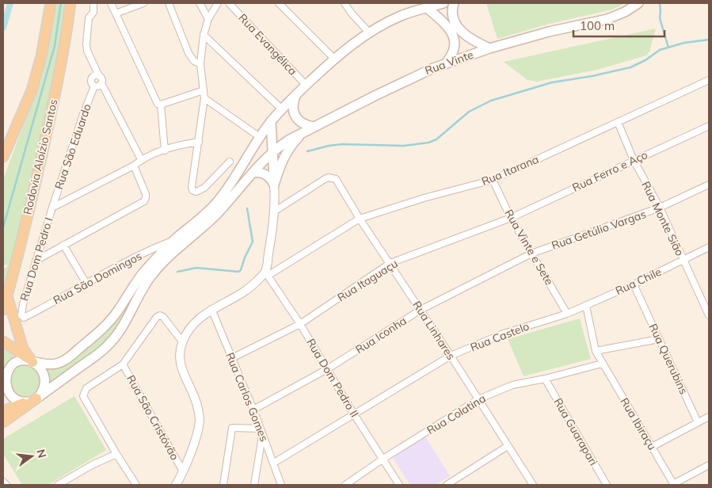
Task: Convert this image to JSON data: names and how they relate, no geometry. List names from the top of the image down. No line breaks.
{"streets":{"main road":["Rua Vinte","Rodovia Aloízio Santos"],"street":["Rua Evangélica","Rua São Eduardo","Rua Itarana","Rua Ferro e Aço","Rua Monte Sião","Rua Getúlio Vargas","Rua Vinte e Sete","Rua Dom Pedro I","Rua São Domingos","Rua Itaguaçu","Rua Chile","Rua Linhares","Rua Iconha","Rua Castelo","Rua Querubins","Rua Dom Pedro II","Rua Carlos Gomes","Rua Colatina","Rua São Cristóvão","Rua Ibiraçu","Rua Guarapari"]},"crossings":[["Rua São Eduardo","Rua Dom Pedro I"],["Rua Itarana","Rua Monte Sião"],["Rua Itarana","Rua Vinte e Sete"],["Rua Itarana","Rua Linhares"],["Rua Itarana","Rua Dom Pedro II"],["Rua Ferro e Aço","Rua Monte Sião"],["Rua Ferro e Aço","Rua Vinte e Sete"],["Rua Ferro e Aço","Rua Itaguaçu"],["Rua Monte Sião","Rua Getúlio Vargas"],["Rua Monte Sião","Rua Chile"],["Rua Getúlio Vargas","Rua Vinte e Sete"],["Rua Getúlio Vargas","Rua Iconha"],["Rua Vinte e Sete","Rua Itaguaçu"],["Rua Vinte e Sete","Rua Chile"],["Rua Vinte e Sete","Rua Iconha"],["Rua Vinte e Sete","Rua Castelo"],["Rua Dom Pedro I","Rua São Domingos"],["Rua Itaguaçu","Rua Linhares"],["Rua Itaguaçu","Rua Dom Pedro II"],["Rua Itaguaçu","Rua Carlos Gomes"],["Rua Chile","Rua Castelo"],["Rua Chile","Rua Querubins"],["Rua Linhares","Rua Iconha"],["Rua Linhares","Rua Castelo"],["Rua Linhares","Rua Colatina"],["Rua Iconha","Rua Dom Pedro II"],["Rua Iconha","Rua Carlos Gomes"],["Rua Castelo","Rua Dom Pedro II"],["Rua Castelo","Rua Carlos Gomes"],["Rua Dom Pedro II","Rua Colatina"],["Rua Colatina","Rua Ibiraçu"],["Rua Colatina","Rua Guarapari"]],"scale_bar":"100 m","north":"right"}
